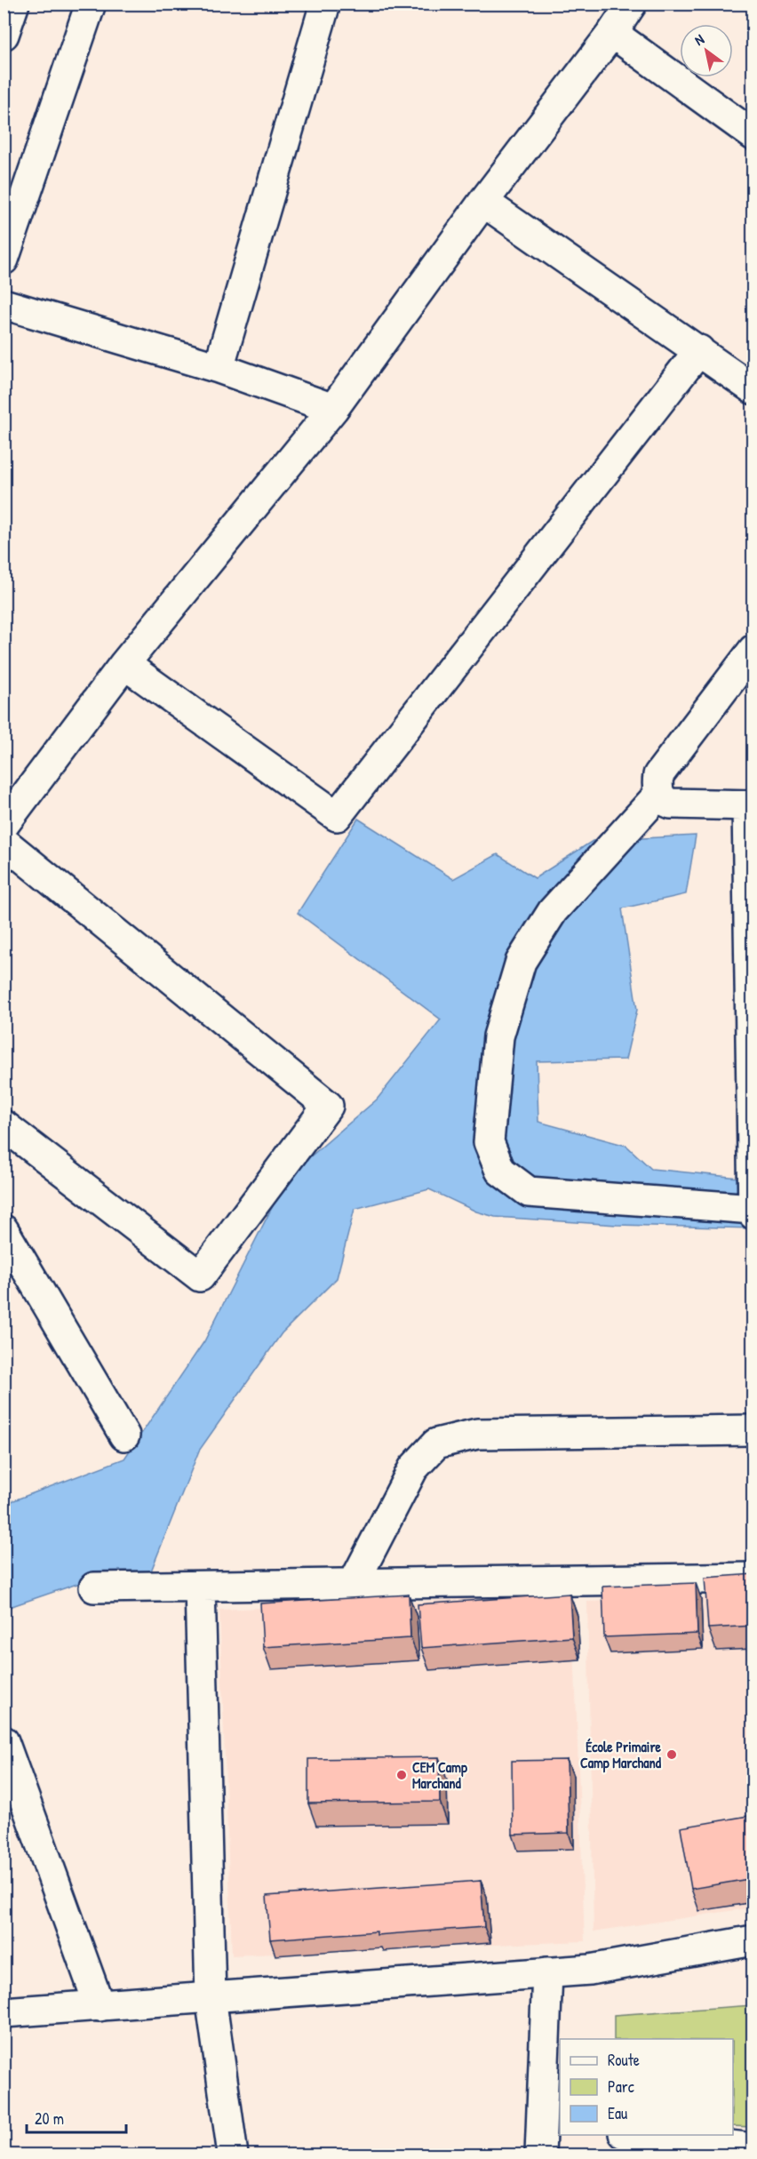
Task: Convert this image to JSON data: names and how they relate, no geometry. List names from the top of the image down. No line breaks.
{"places":["École Primaire Camp Marchand","CEM Camp Marchand"],"legend":["Route","Parc","Eau"],"scale_bar":"20 m","north":"top left"}
